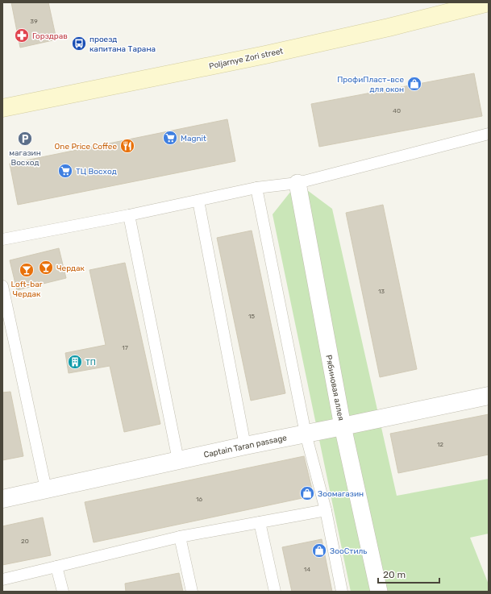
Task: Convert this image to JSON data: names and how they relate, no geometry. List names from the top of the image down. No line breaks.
{"streets":{"main road":["Poljarnye Zori street"],"street":["Рябиновая аллея","Captain Taran passage"]},"crossings":[["Рябиновая аллея","Captain Taran passage"]],"places":{"pharmacy":["Горздрав"],"bus stop":["проезд капитана Тарана"],"shop":["ПрофиПласт-все для окон","Зоомагазин","ЗооСтиль"],"supermarket":["Magnit","ТЦ Восход"],"parking":["магазин Восход"],"restaurant":["One Price Coffee"],"bar":["Чердак","Loft-bar Чердак"],"building":["ТП"]},"house_numbers":["39","40","13","15","17","12","16","20","14"],"scale_bar":"20 m"}
